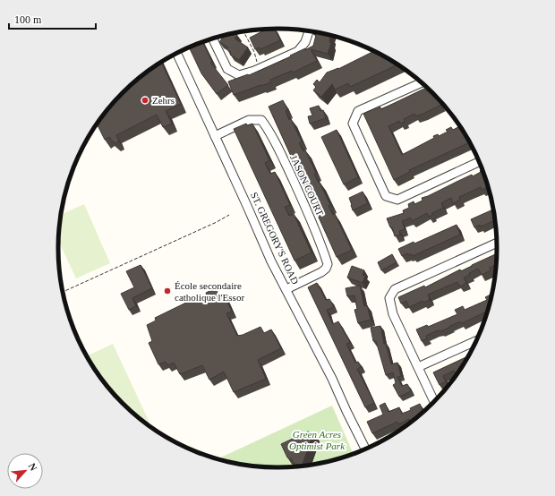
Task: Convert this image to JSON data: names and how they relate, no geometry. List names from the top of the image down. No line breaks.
{"streets":{"street":["JASON COURT","ST. GREGORY'S ROAD"]},"crossings":[["JASON COURT","ST. GREGORY'S ROAD"]],"parks":["Green Acres Optimist Park"],"places":["Zehrs","École secondaire catholique l'Essor"],"scale_bar":"100 m","north":"top right"}
